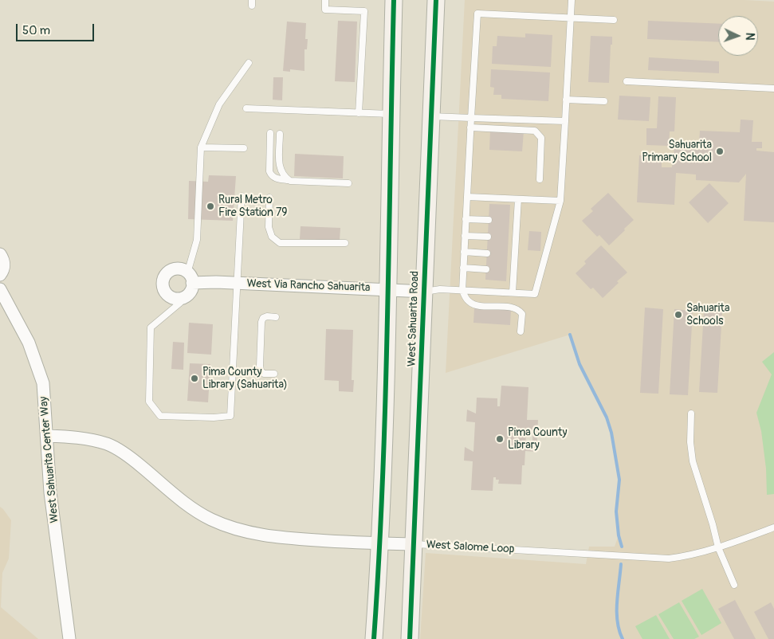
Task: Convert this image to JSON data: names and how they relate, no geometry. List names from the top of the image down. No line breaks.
{"streets":{"main road":["West Sahuarita Road"],"street":["West Via Rancho Sahuarita","West Sahuarita Center Way","West Salome Loop"]},"crossings":[["West Via Rancho Sahuarita","West Sahuarita Road"],["West Sahuarita Road","West Salome Loop"],["West Sahuarita Center Way","West Salome Loop"]],"places":["Sahuarita Primary School","Rural Metro Fire Station 79","Sahuarita Schools","Pima County Library (Sahuarita)","Pima County Library"],"scale_bar":"50 m","north":"right"}
